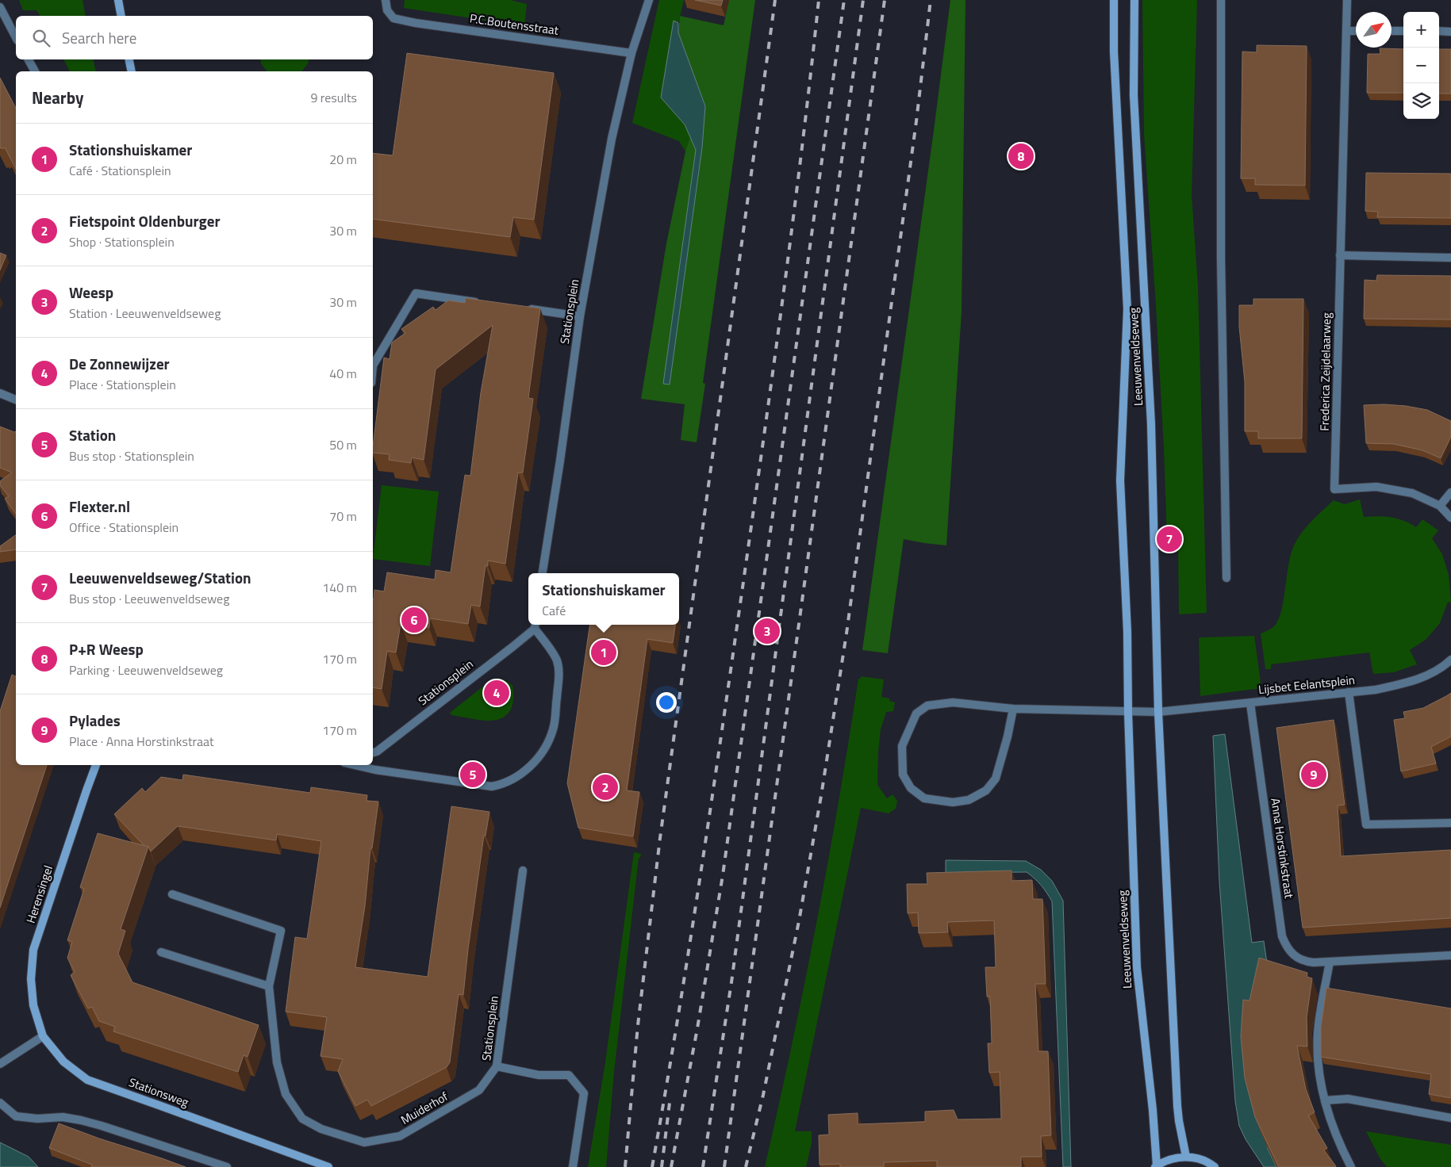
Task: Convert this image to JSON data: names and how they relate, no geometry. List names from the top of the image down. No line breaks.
{"streets":{"main road":["Leeuwenveldseweg","Herensingel","Stationsweg"],"street":["P.C.Boutensstraat","Stationsplein","Frederica Zeijdelaarweg","Lijsbet Eelantsplein","Anna Horstinkstraat","Muiderhof"]},"crossings":[["P.C.Boutensstraat","Stationsplein"],["Stationsplein","Muiderhof"],["Leeuwenveldseweg","Lijsbet Eelantsplein"],["Lijsbet Eelantsplein","Anna Horstinkstraat"],["Herensingel","Stationsweg"]],"north":"top right","page":{"map_buttons":["+","−"],"search":"Search here","heading":["Nearby","9 results"],"list":[{"mark":"1","name":"Stationshuiskamer","note":"Café · Stationsplein","value":"20 m"},{"mark":"2","name":"Fietspoint Oldenburger","note":"Shop · Stationsplein","value":"30 m"},{"mark":"3","name":"Weesp","note":"Station · Leeuwenveldseweg","value":"30 m"},{"mark":"4","name":"De Zonnewijzer","note":"Place · Stationsplein","value":"40 m"},{"mark":"5","name":"Station","note":"Bus stop · Stationsplein","value":"50 m"},{"mark":"6","name":"Flexter.nl","note":"Office · Stationsplein","value":"70 m"},{"mark":"7","name":"Leeuwenveldseweg/Station","note":"Bus stop · Leeuwenveldseweg","value":"140 m"},{"mark":"8","name":"P+R Weesp","note":"Parking · Leeuwenveldseweg","value":"170 m"},{"mark":"9","name":"Pylades","note":"Place · Anna Horstinkstraat","value":"170 m"}],"pins":["8","7","6","3","1","4","5","9","2"],"popup":["Stationshuiskamer","Café"]}}
